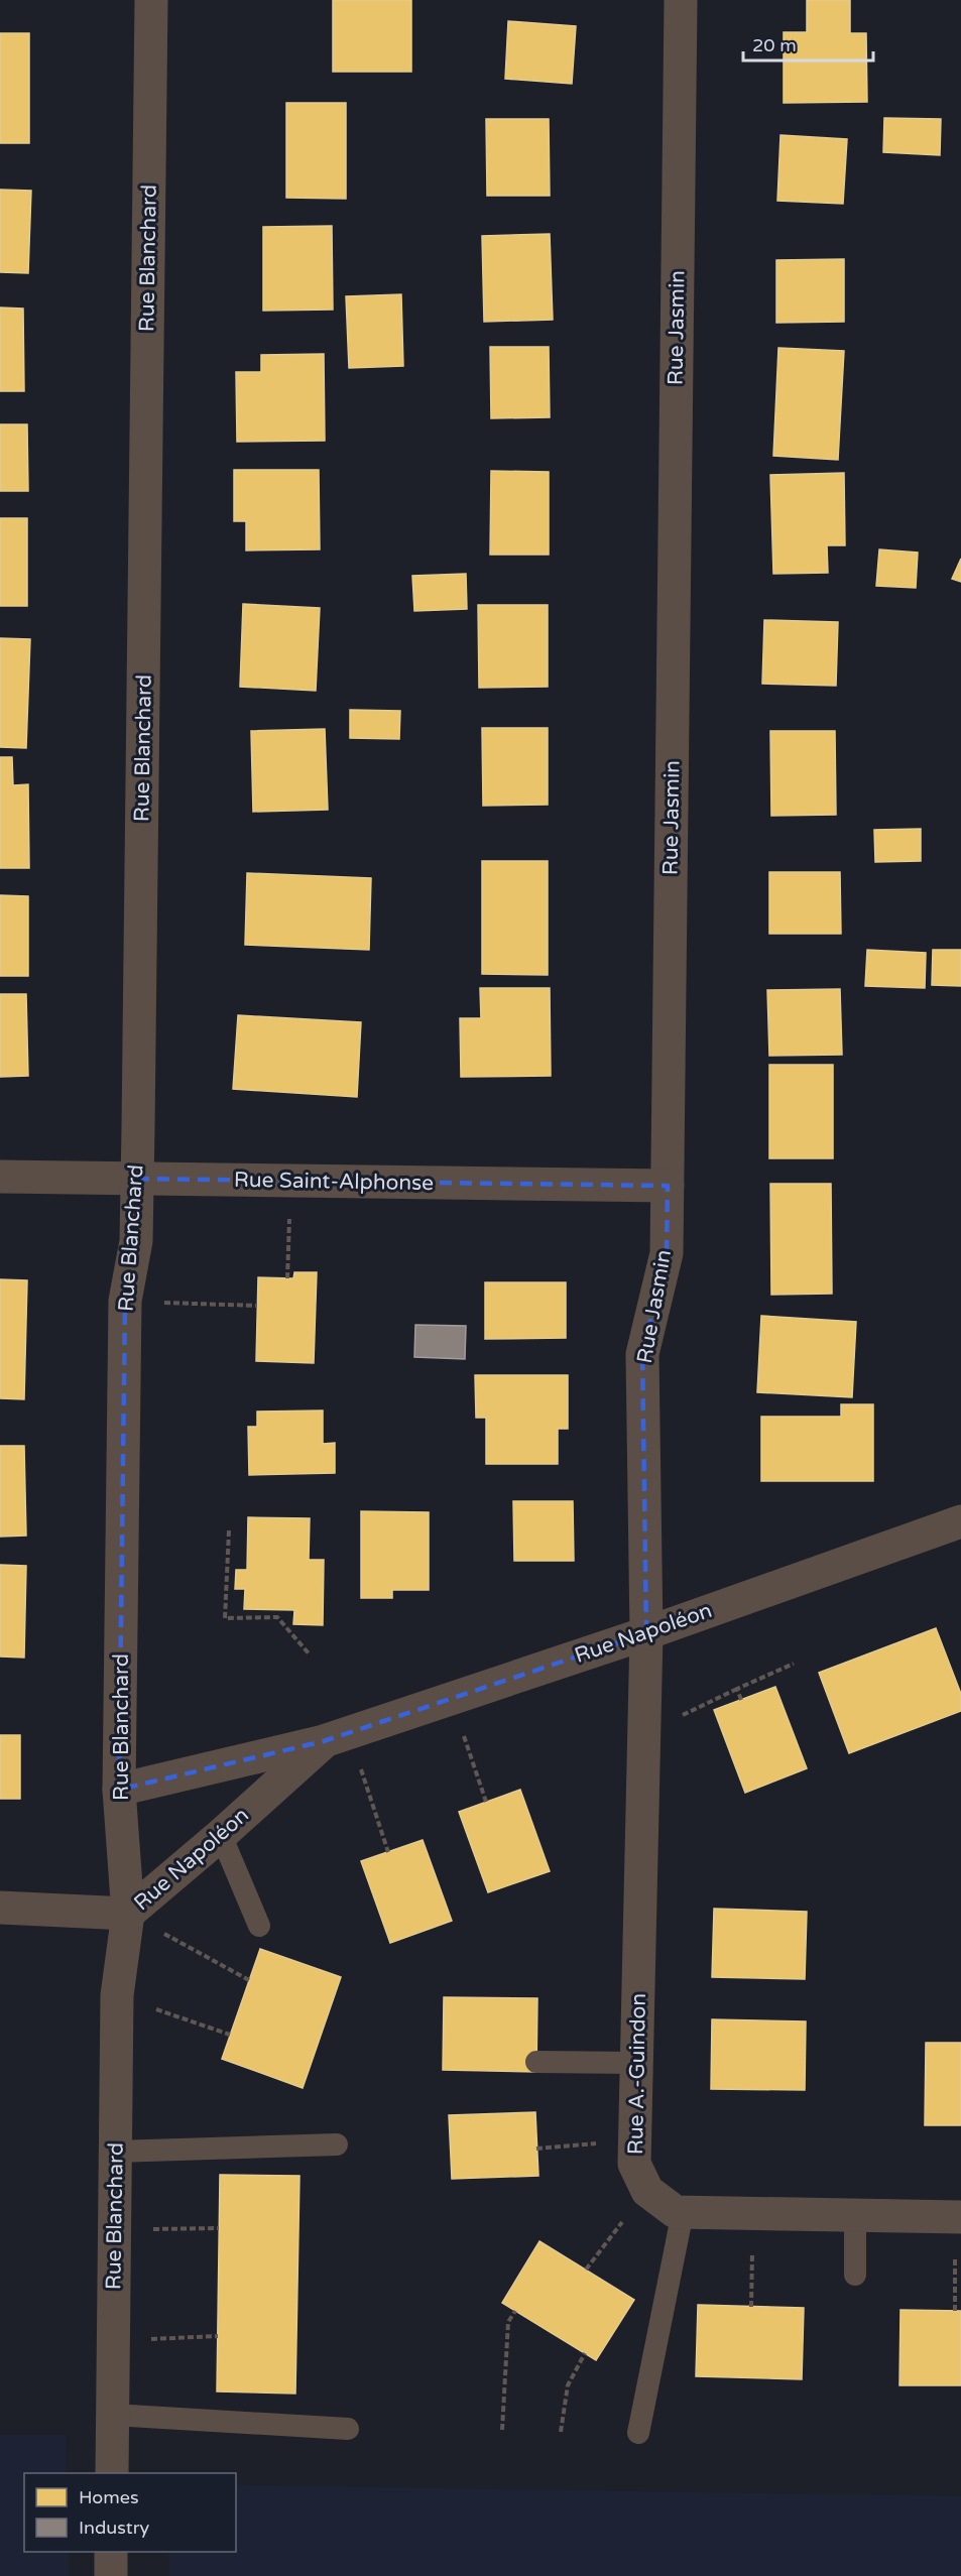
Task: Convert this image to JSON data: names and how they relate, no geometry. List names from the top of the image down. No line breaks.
{"streets":{"street":["Rue Blanchard","Rue Jasmin","Rue Saint-Alphonse","Rue Napoléon","Rue A.-Guindon"]},"crossings":[["Rue Blanchard","Rue Saint-Alphonse"],["Rue Blanchard","Rue Napoléon"],["Rue Jasmin","Rue Saint-Alphonse"],["Rue Jasmin","Rue Napoléon"],["Rue Jasmin","Rue A.-Guindon"],["Rue Napoléon","Rue A.-Guindon"]],"legend":["Homes","Industry"],"scale_bar":"20 m"}
